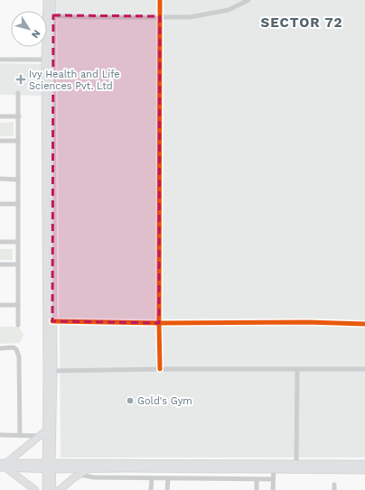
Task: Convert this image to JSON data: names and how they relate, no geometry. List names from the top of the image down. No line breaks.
{"districts":["SECTOR 72"],"places":{"health":["Ivy Health and Life Sciences Pvt. Ltd"],"other":["Gold's Gym"]},"north":"bottom right"}
